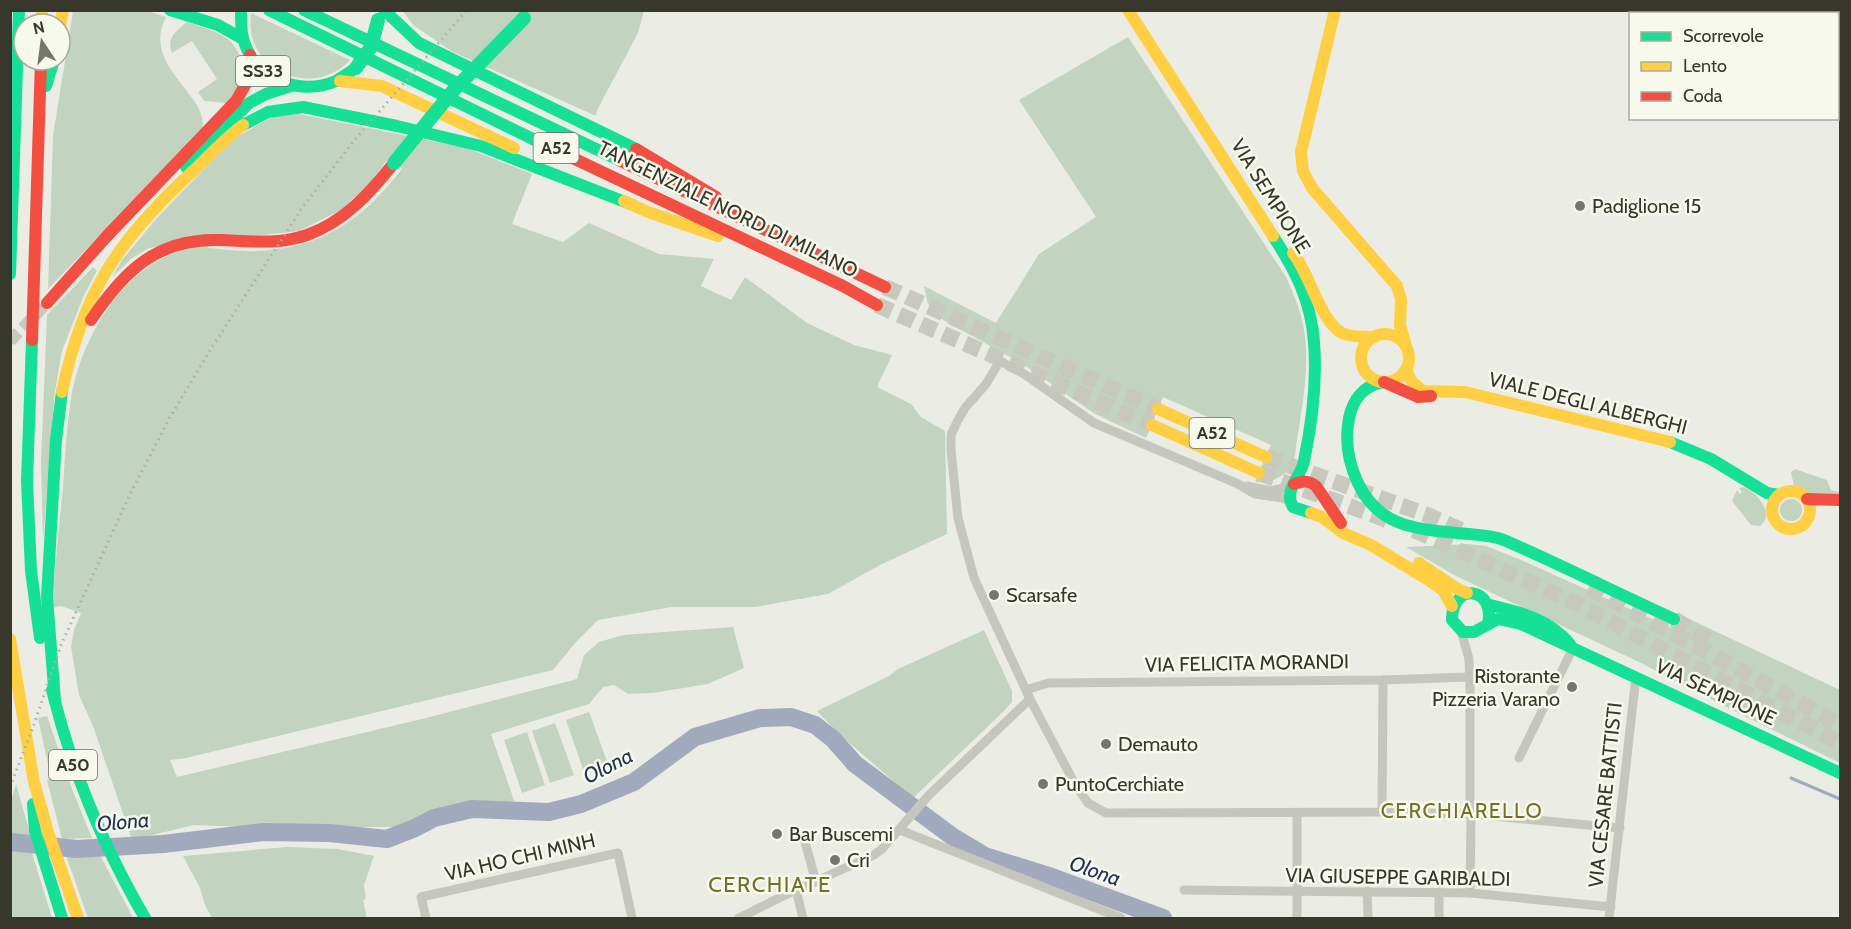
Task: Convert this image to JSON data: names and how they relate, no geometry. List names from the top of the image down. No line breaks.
{"streets":{"main road":["SS33","A52","VIA SEMPIONE","TANGENZIALE NORD DI MILANO","VIALE DEGLI ALBERGHI","A50"],"street":["VIA FELICITA MORANDI","VIA CESARE BATTISTI","VIA HO CHI MINH","VIA GIUSEPPE GARIBALDI"]},"crossings":[["VIA SEMPIONE","VIA CESARE BATTISTI"],["VIA CESARE BATTISTI","VIA GIUSEPPE GARIBALDI"]],"districts":["CERCHIARELLO","CERCHIATE"],"water":["Olona"],"places":["Padiglione 15","Scarsafe","Ristorante Pizzeria Varano","Demauto","PuntoCerchiate","Bar Buscemi","Cri"],"legend":["Scorrevole","Lento","Coda"],"north":"top"}
